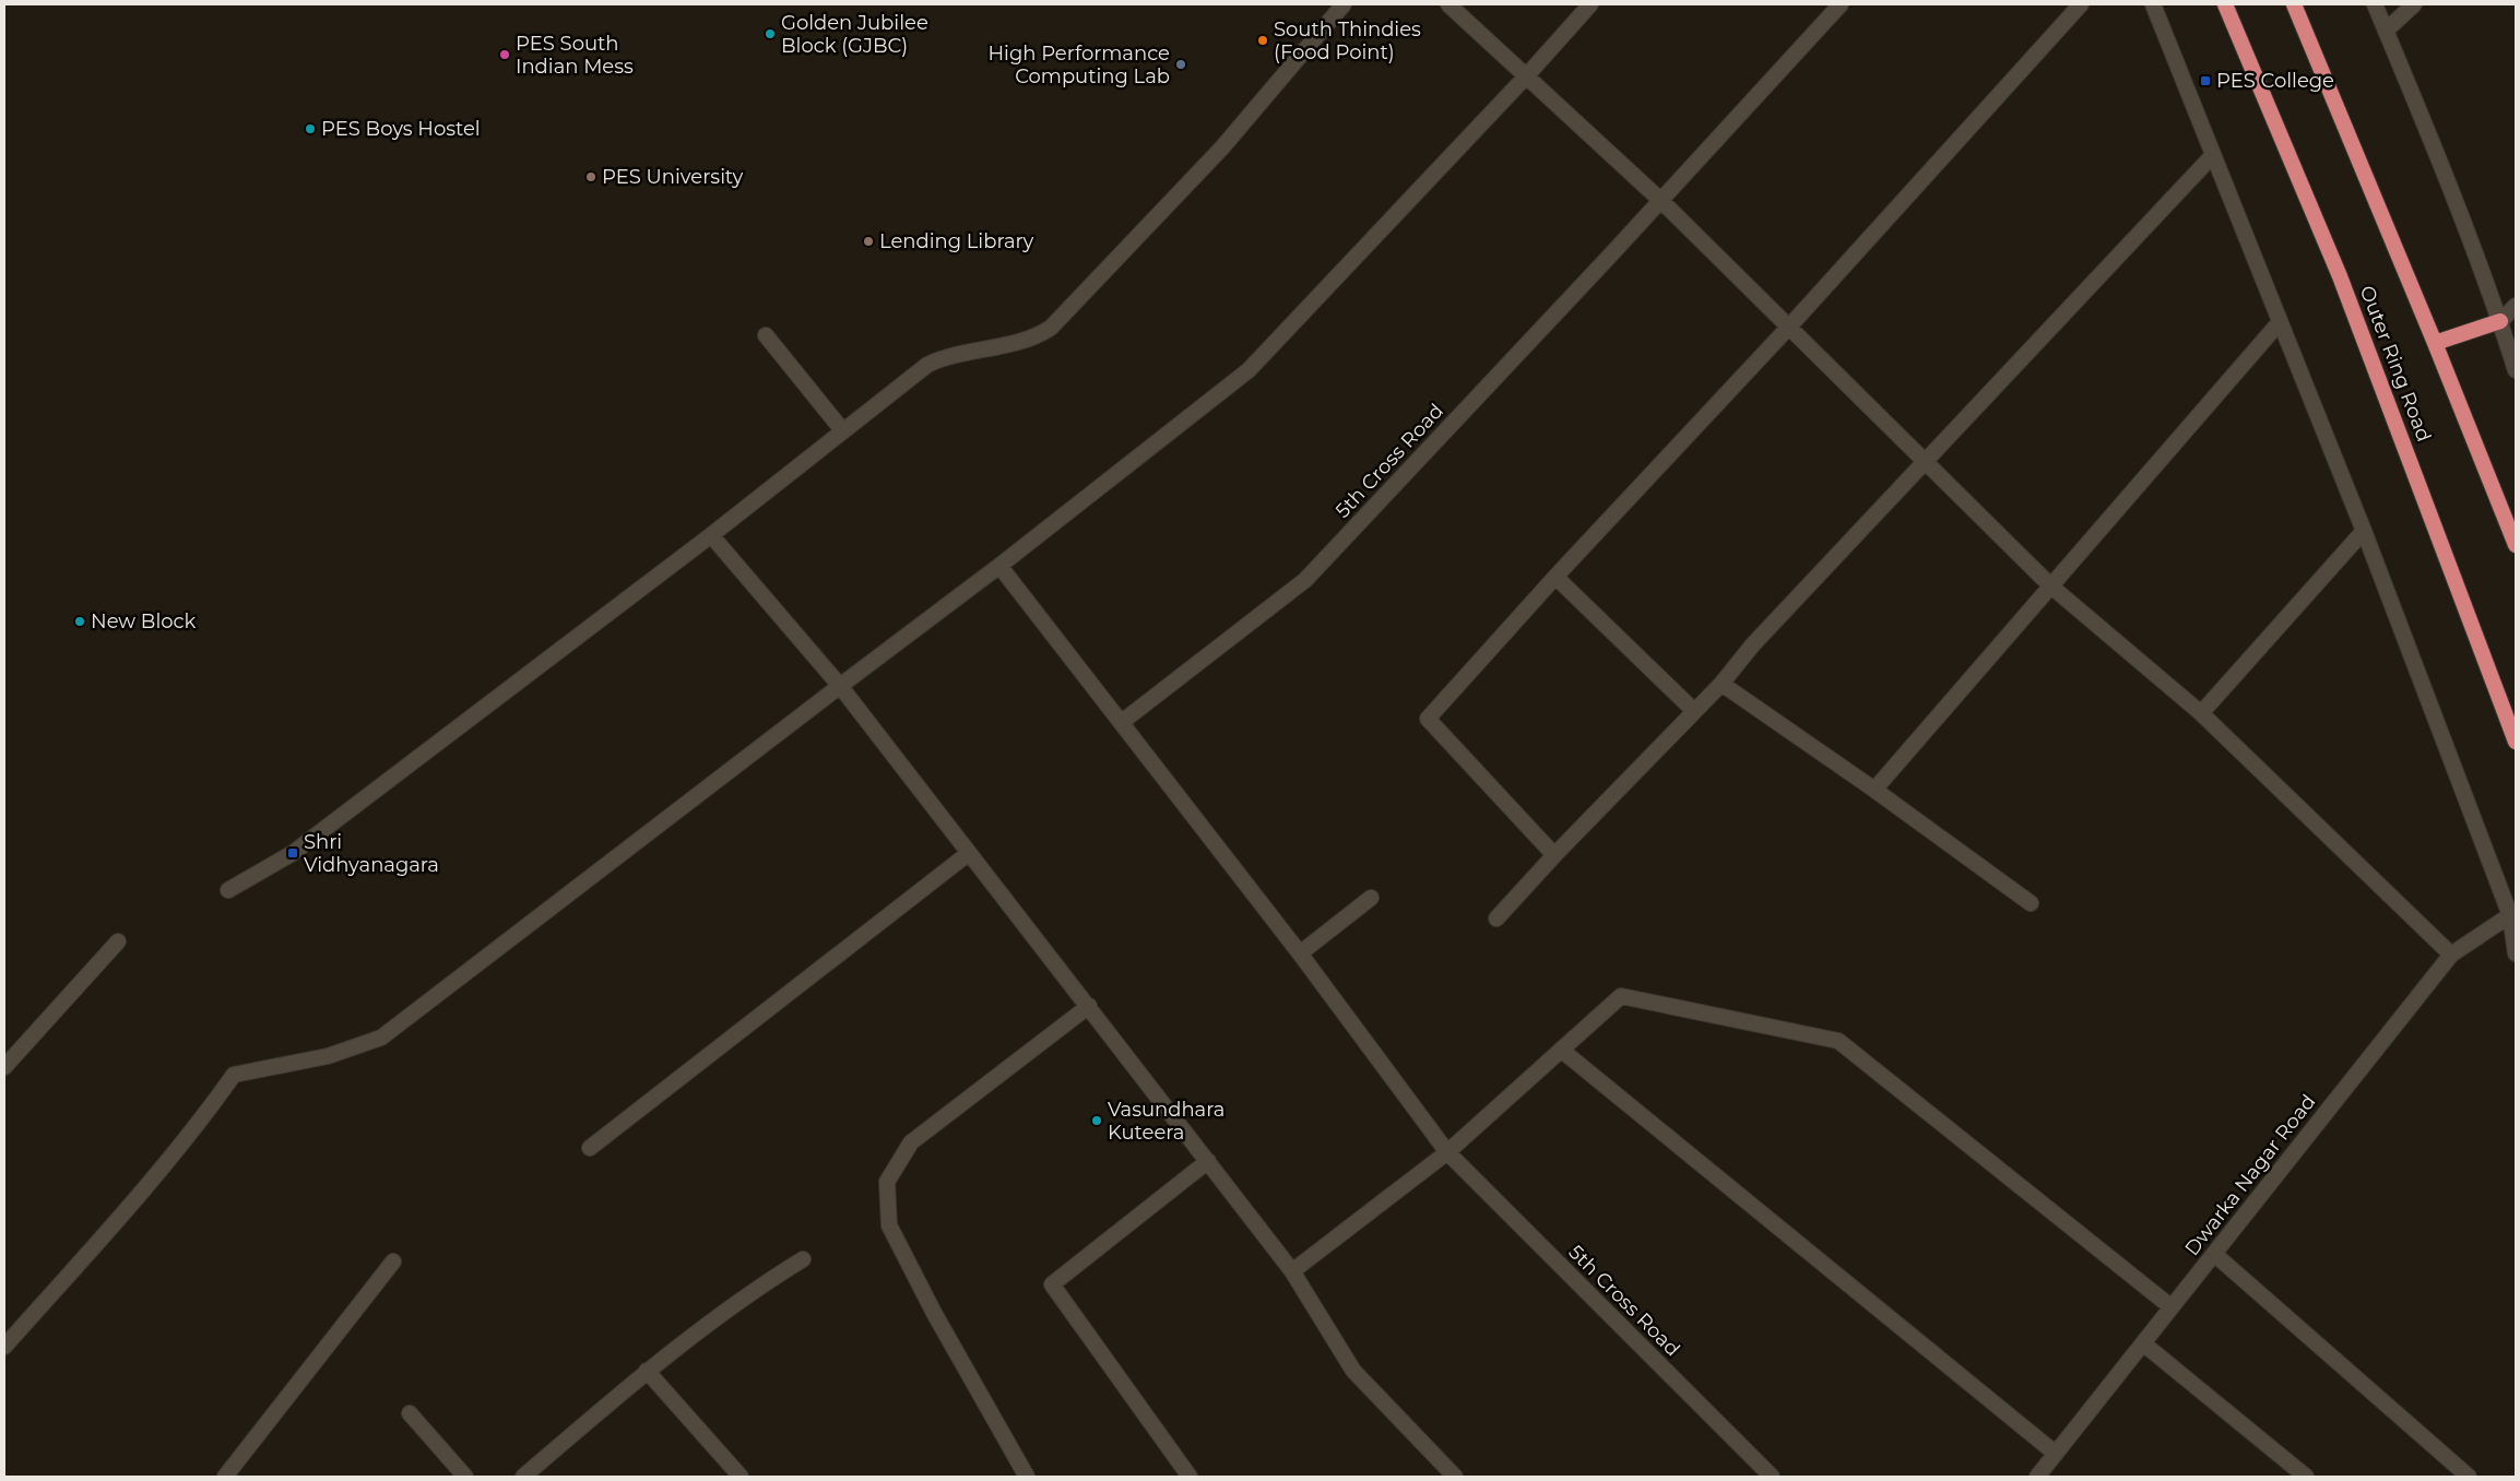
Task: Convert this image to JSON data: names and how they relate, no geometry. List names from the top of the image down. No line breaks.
{"streets":{"highway":["Outer Ring Road"],"street":["5th Cross Road","Dwarka Nagar Road"]},"places":{"other":["Golden Jubilee Block (GJBC)","South Thindies (Food Point)","PES South Indian Mess","High Performance Computing Lab","PES Boys Hostel","PES University","Lending Library","New Block","Vasundhara Kuteera"],"transit":["PES College","Shri Vidhyanagara"]}}
